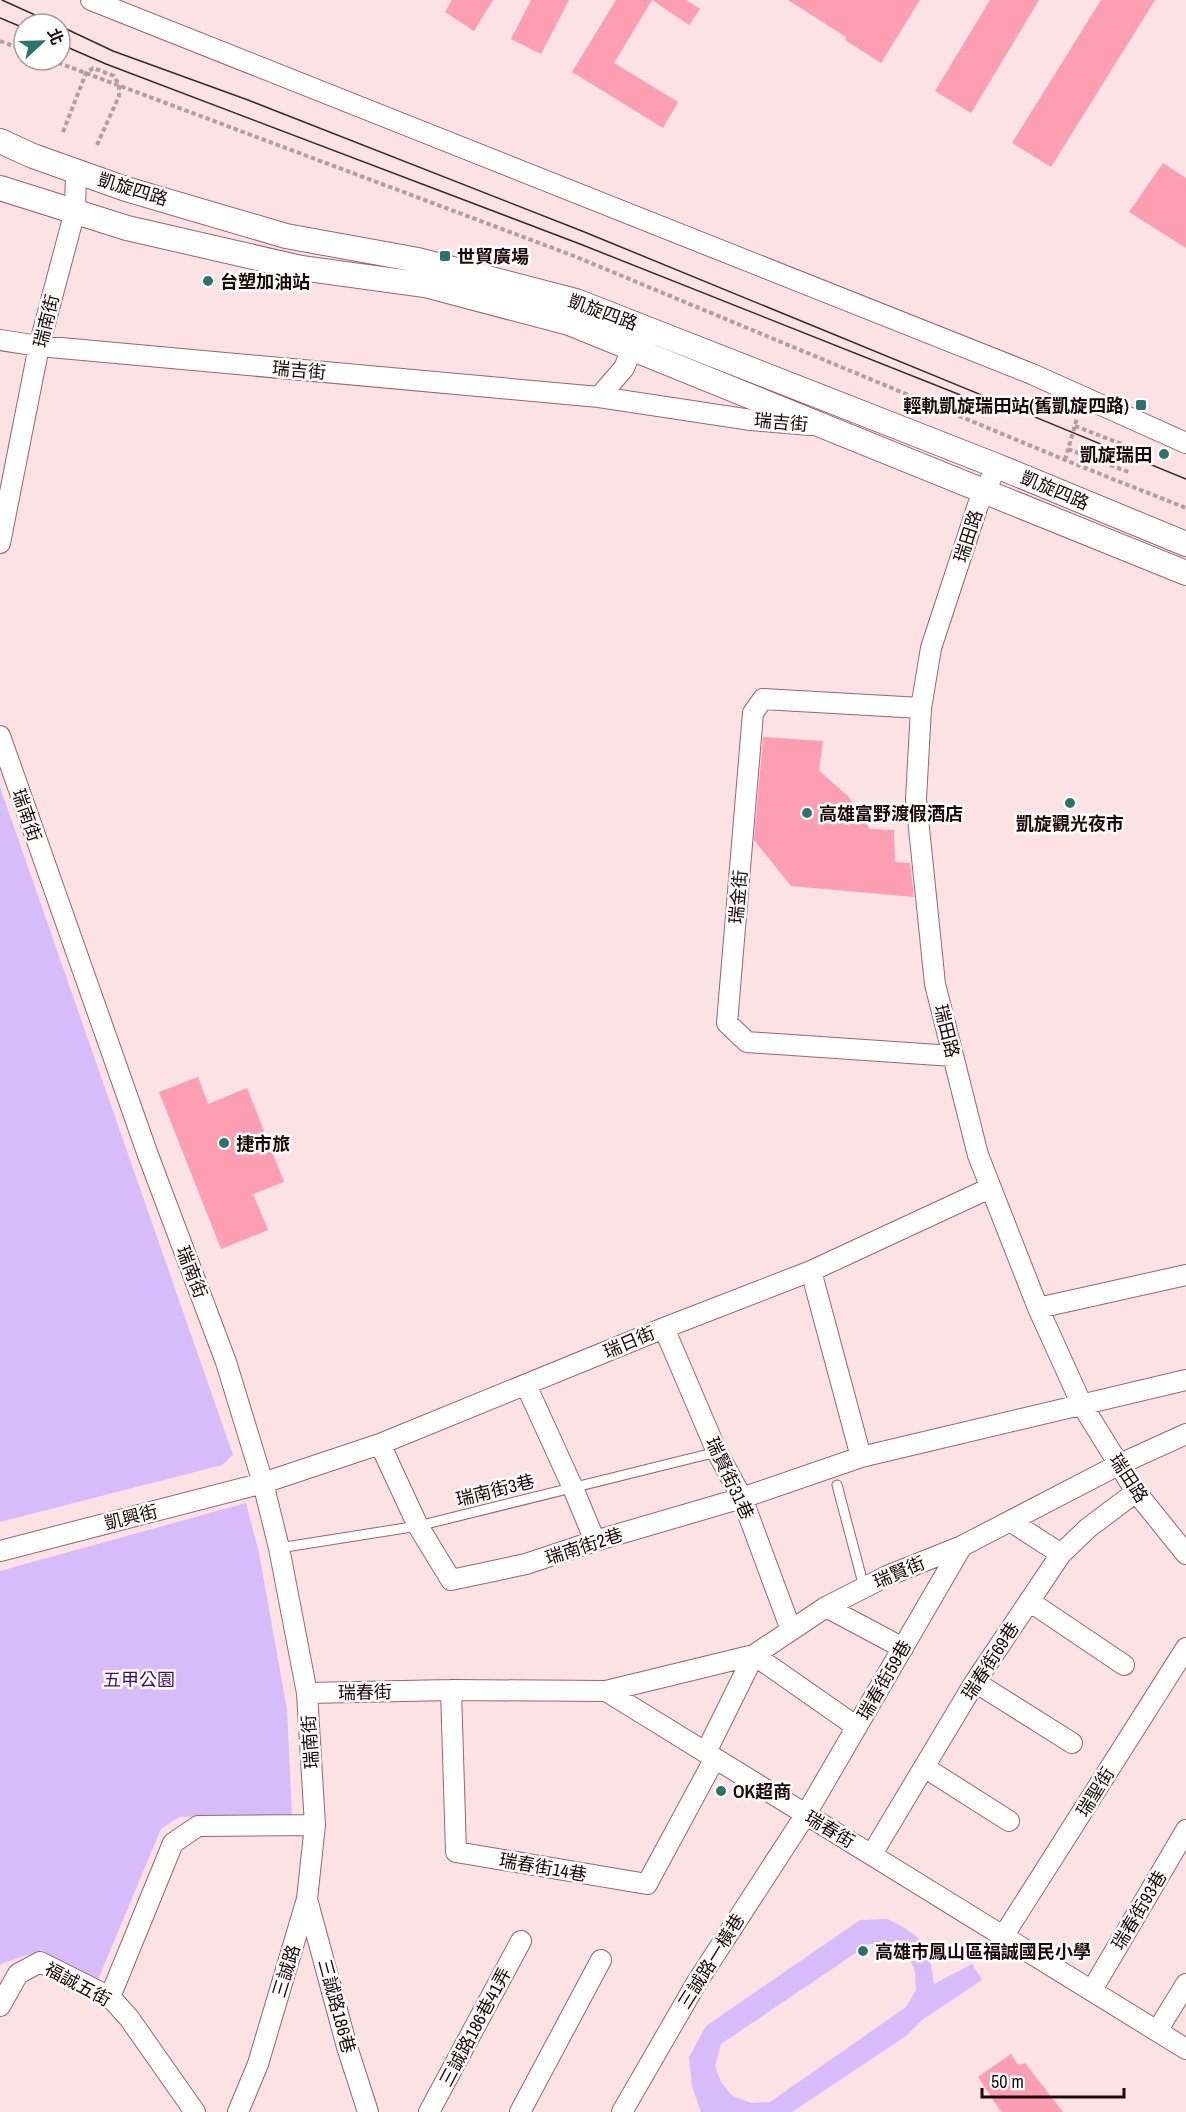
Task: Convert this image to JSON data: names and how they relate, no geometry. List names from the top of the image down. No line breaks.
{"streets":{"street":["凱旋四路","瑞南街","瑞吉街","瑞田路","瑞金街","瑞日街","瑞賢街31巷","凱興街","瑞南街2巷","瑞賢街","瑞春街69巷","瑞春街59巷","瑞春街","瑞聖街","瑞春街14巷","瑞春街93巷","三誠路一橫巷","三誠路","福誠五街","三誠路186巷","三誠路186巷41弄"],"lane":["瑞南街3巷"]},"crossings":[["凱旋四路","瑞南街"],["凱旋四路","瑞吉街"],["凱旋四路","瑞田路"],["瑞南街","瑞吉街"],["瑞南街","瑞日街"],["瑞南街","瑞南街3巷"],["瑞南街","凱興街"],["瑞南街","瑞春街"],["瑞南街","三誠路"],["瑞田路","瑞金街"],["瑞田路","瑞日街"],["瑞田路","瑞南街2巷"],["瑞田路","瑞賢街"],["瑞田路","瑞春街69巷"],["瑞日街","瑞賢街31巷"],["瑞日街","凱興街"],["瑞日街","瑞南街2巷"],["瑞賢街31巷","瑞南街3巷"],["瑞賢街31巷","瑞南街2巷"],["瑞賢街31巷","瑞賢街"],["瑞南街3巷","瑞南街2巷"],["瑞賢街","瑞春街59巷"],["瑞賢街","瑞春街"],["瑞春街69巷","瑞春街"],["瑞春街59巷","瑞春街"],["瑞春街59巷","三誠路一橫巷"],["瑞春街","瑞聖街"],["瑞春街","瑞春街14巷"],["瑞春街","瑞春街93巷"],["瑞春街","三誠路一橫巷"],["三誠路","三誠路186巷"]],"parks":["五甲公園"],"places":{"transit":["世貿廣場","輕軌凱旋瑞田站(舊凱旋四路)"],"other":["台塑加油站","凱旋瑞田","凱旋觀光夜市","高雄富野渡假酒店","捷市旅","OK超商","高雄市鳳山區福誠國民小學"]},"scale_bar":"50 m","north":"right"}
